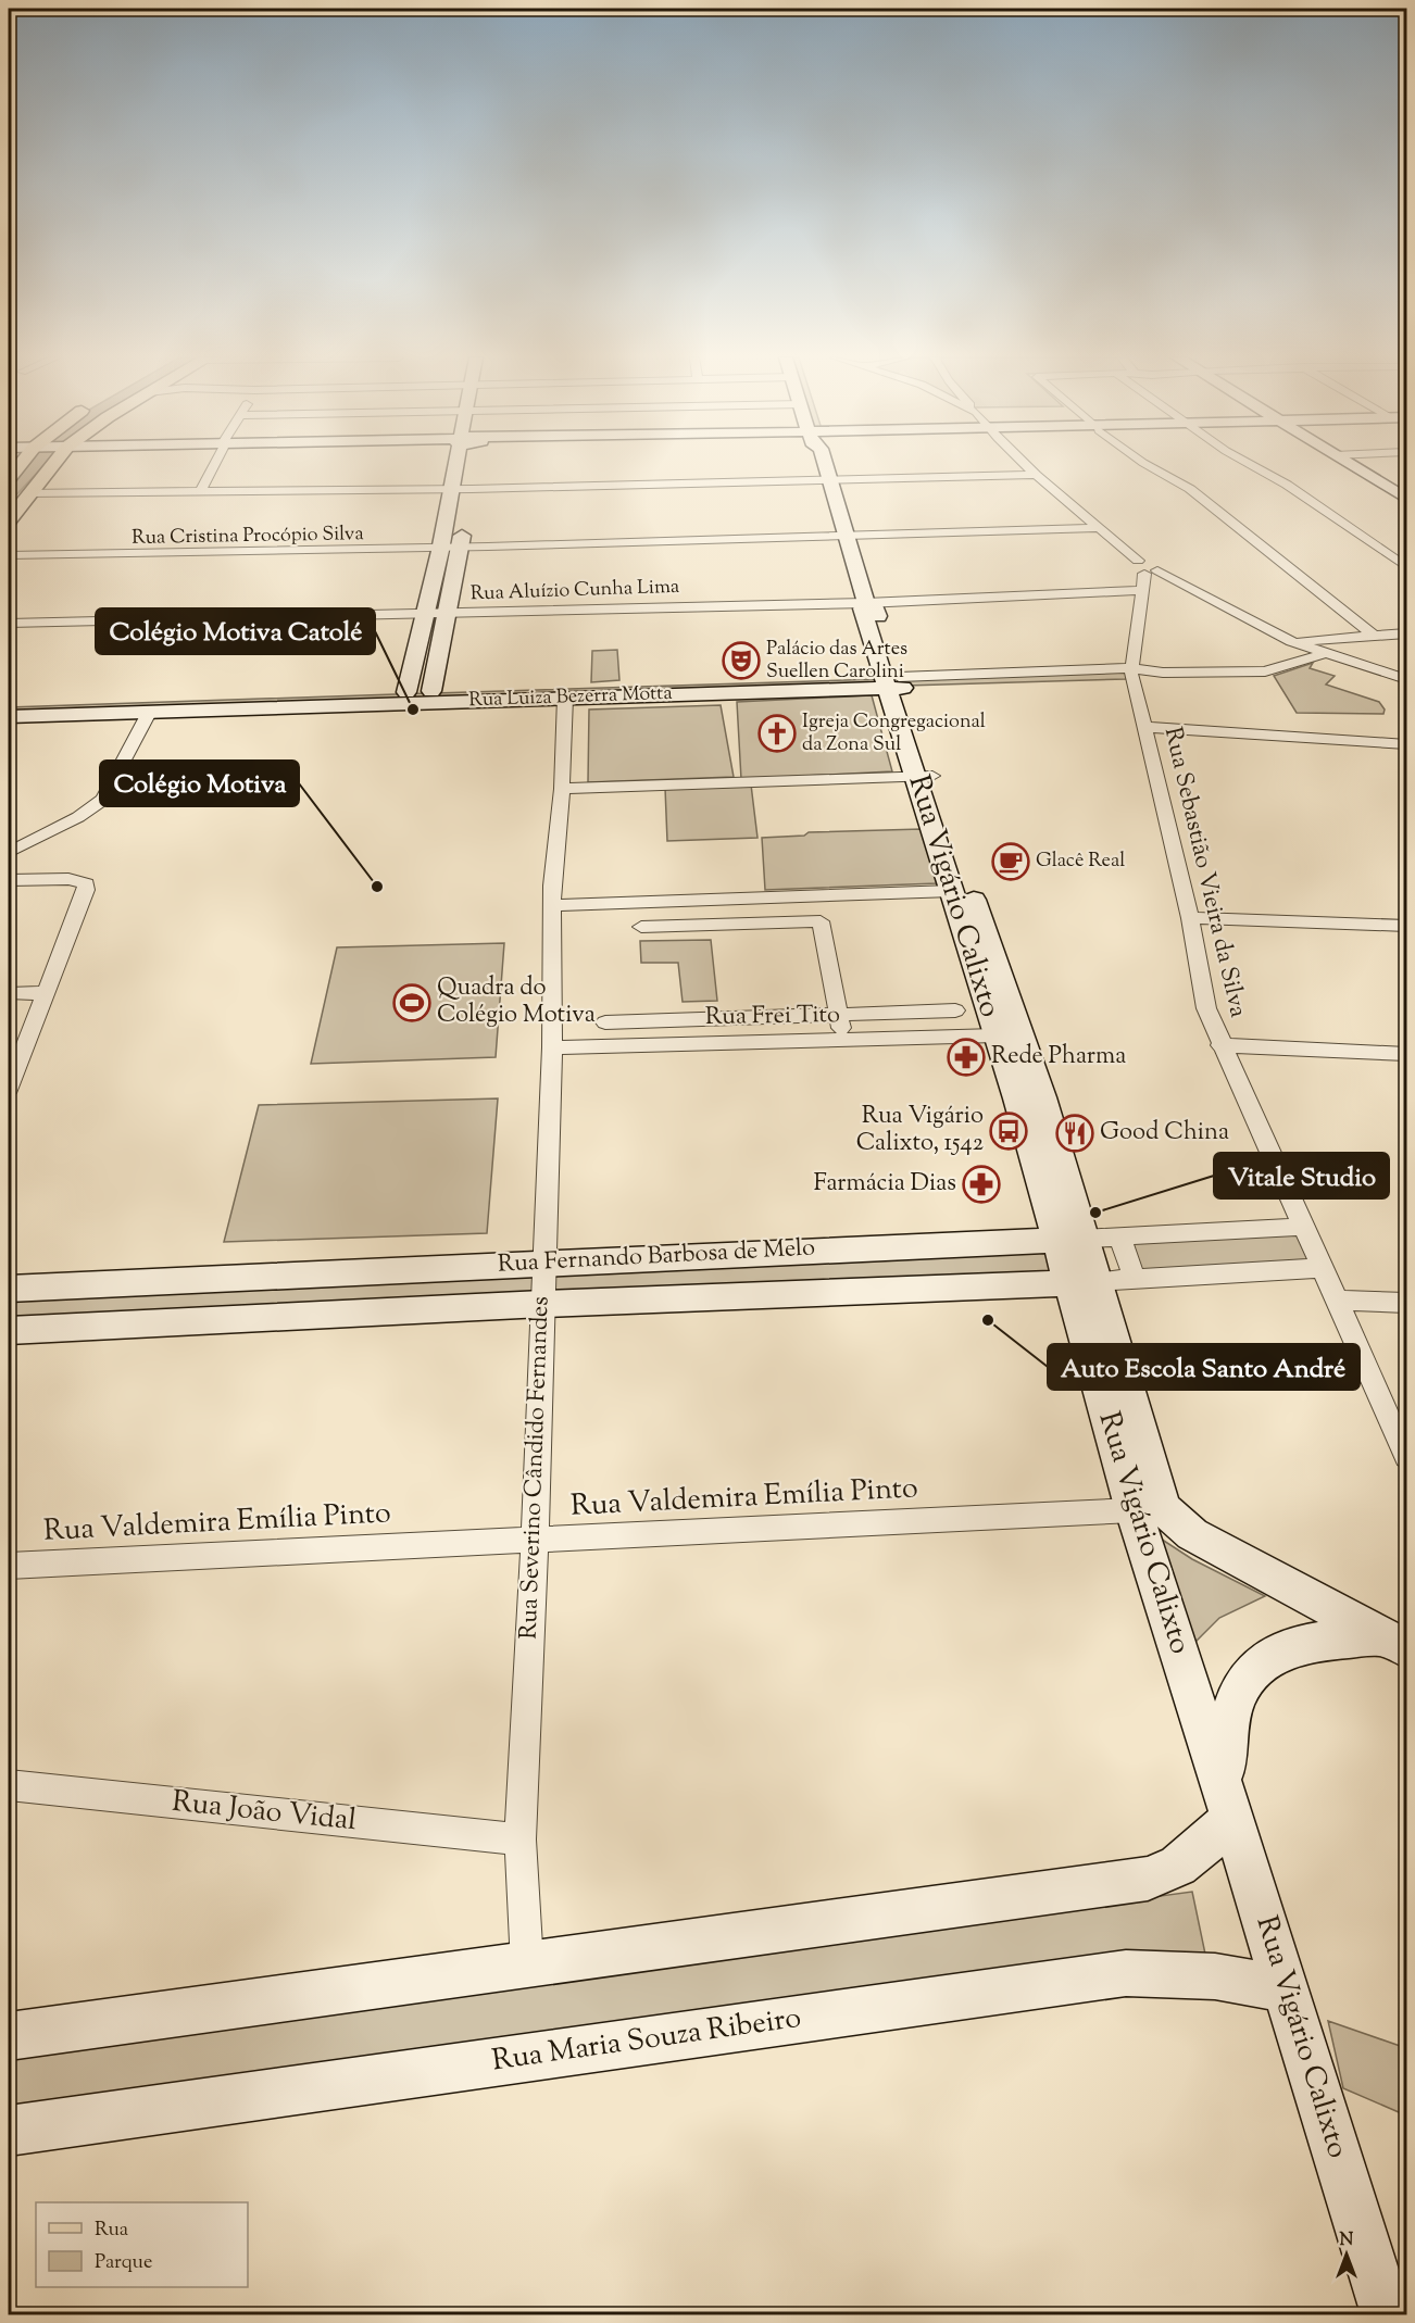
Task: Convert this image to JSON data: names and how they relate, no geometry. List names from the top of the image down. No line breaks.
{"streets":{"main road":["Rua Luiza Bezerra Motta","Rua Vigário Calixto","Rua Fernando Barbosa de Melo","Rua Maria Souza Ribeiro"],"street":["Rua Cristina Procópio Silva","Rua Aluízio Cunha Lima","Rua Sebastião Vieira da Silva","Rua Frei Tito","Rua Severino Cândido Fernandes","Rua Valdemira Emília Pinto","Rua João Vidal"]},"crossings":[["Rua Cristina Procópio Silva","Rua Vigário Calixto"],["Rua Aluízio Cunha Lima","Rua Sebastião Vieira da Silva"],["Rua Aluízio Cunha Lima","Rua Vigário Calixto"],["Rua Luiza Bezerra Motta","Rua Sebastião Vieira da Silva"],["Rua Luiza Bezerra Motta","Rua Vigário Calixto"],["Rua Luiza Bezerra Motta","Rua Severino Cândido Fernandes"],["Rua Sebastião Vieira da Silva","Rua Fernando Barbosa de Melo"],["Rua Vigário Calixto","Rua Frei Tito"],["Rua Vigário Calixto","Rua Fernando Barbosa de Melo"],["Rua Vigário Calixto","Rua Valdemira Emília Pinto"],["Rua Vigário Calixto","Rua Maria Souza Ribeiro"],["Rua Frei Tito","Rua Severino Cândido Fernandes"],["Rua Fernando Barbosa de Melo","Rua Severino Cândido Fernandes"],["Rua Severino Cândido Fernandes","Rua Valdemira Emília Pinto"],["Rua Severino Cândido Fernandes","Rua João Vidal"]],"places":{"theatre":["Palácio das Artes Suellen Carolini"],"other":["Colégio Motiva Catolé","Colégio Motiva","Vitale Studio","Auto Escola Santo André"],"church":["Igreja Congregacional da Zona Sul"],"cafe":["Glacê Real"],"sports":["Quadra do Colégio Motiva"],"pharmacy":["Rede Pharma","Farmácia Dias"],"bus stop":["Rua Vigário Calixto, 1542"],"restaurant":["Good China"]},"legend":["Rua","Parque"],"north":"top"}
